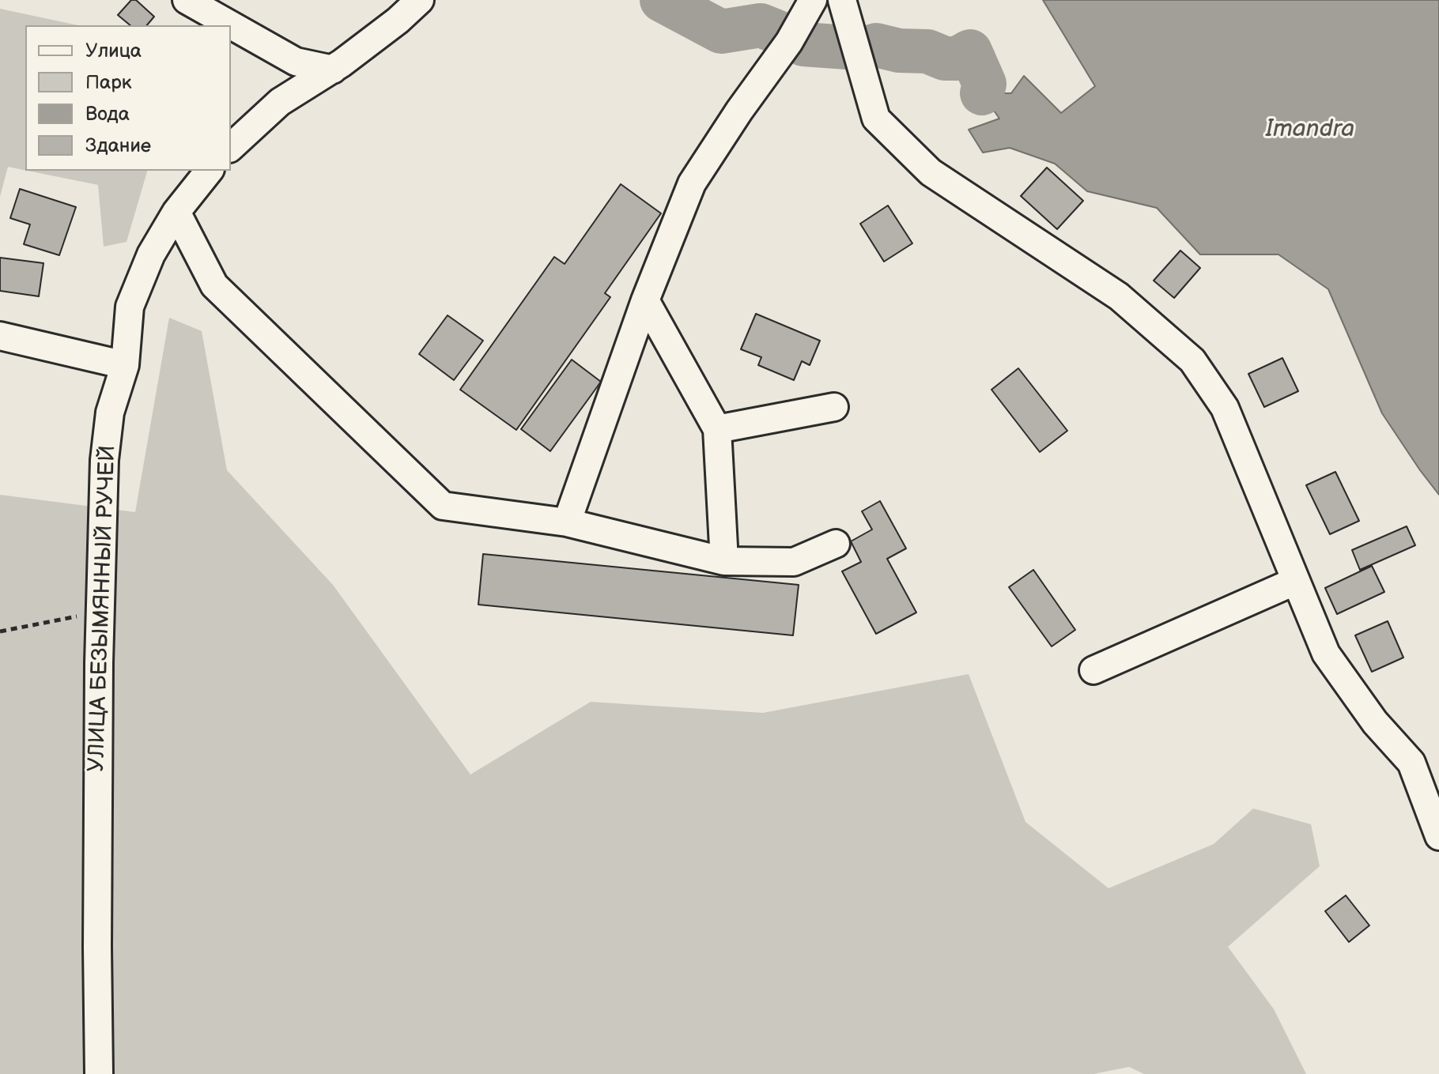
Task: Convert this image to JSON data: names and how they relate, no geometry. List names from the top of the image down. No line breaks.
{"streets":{"street":["УЛИЦА БЕЗЫМЯННЫЙ РУЧЕЙ"]},"water":["Imandra"],"legend":["Улица","Парк","Вода","Здание"]}
